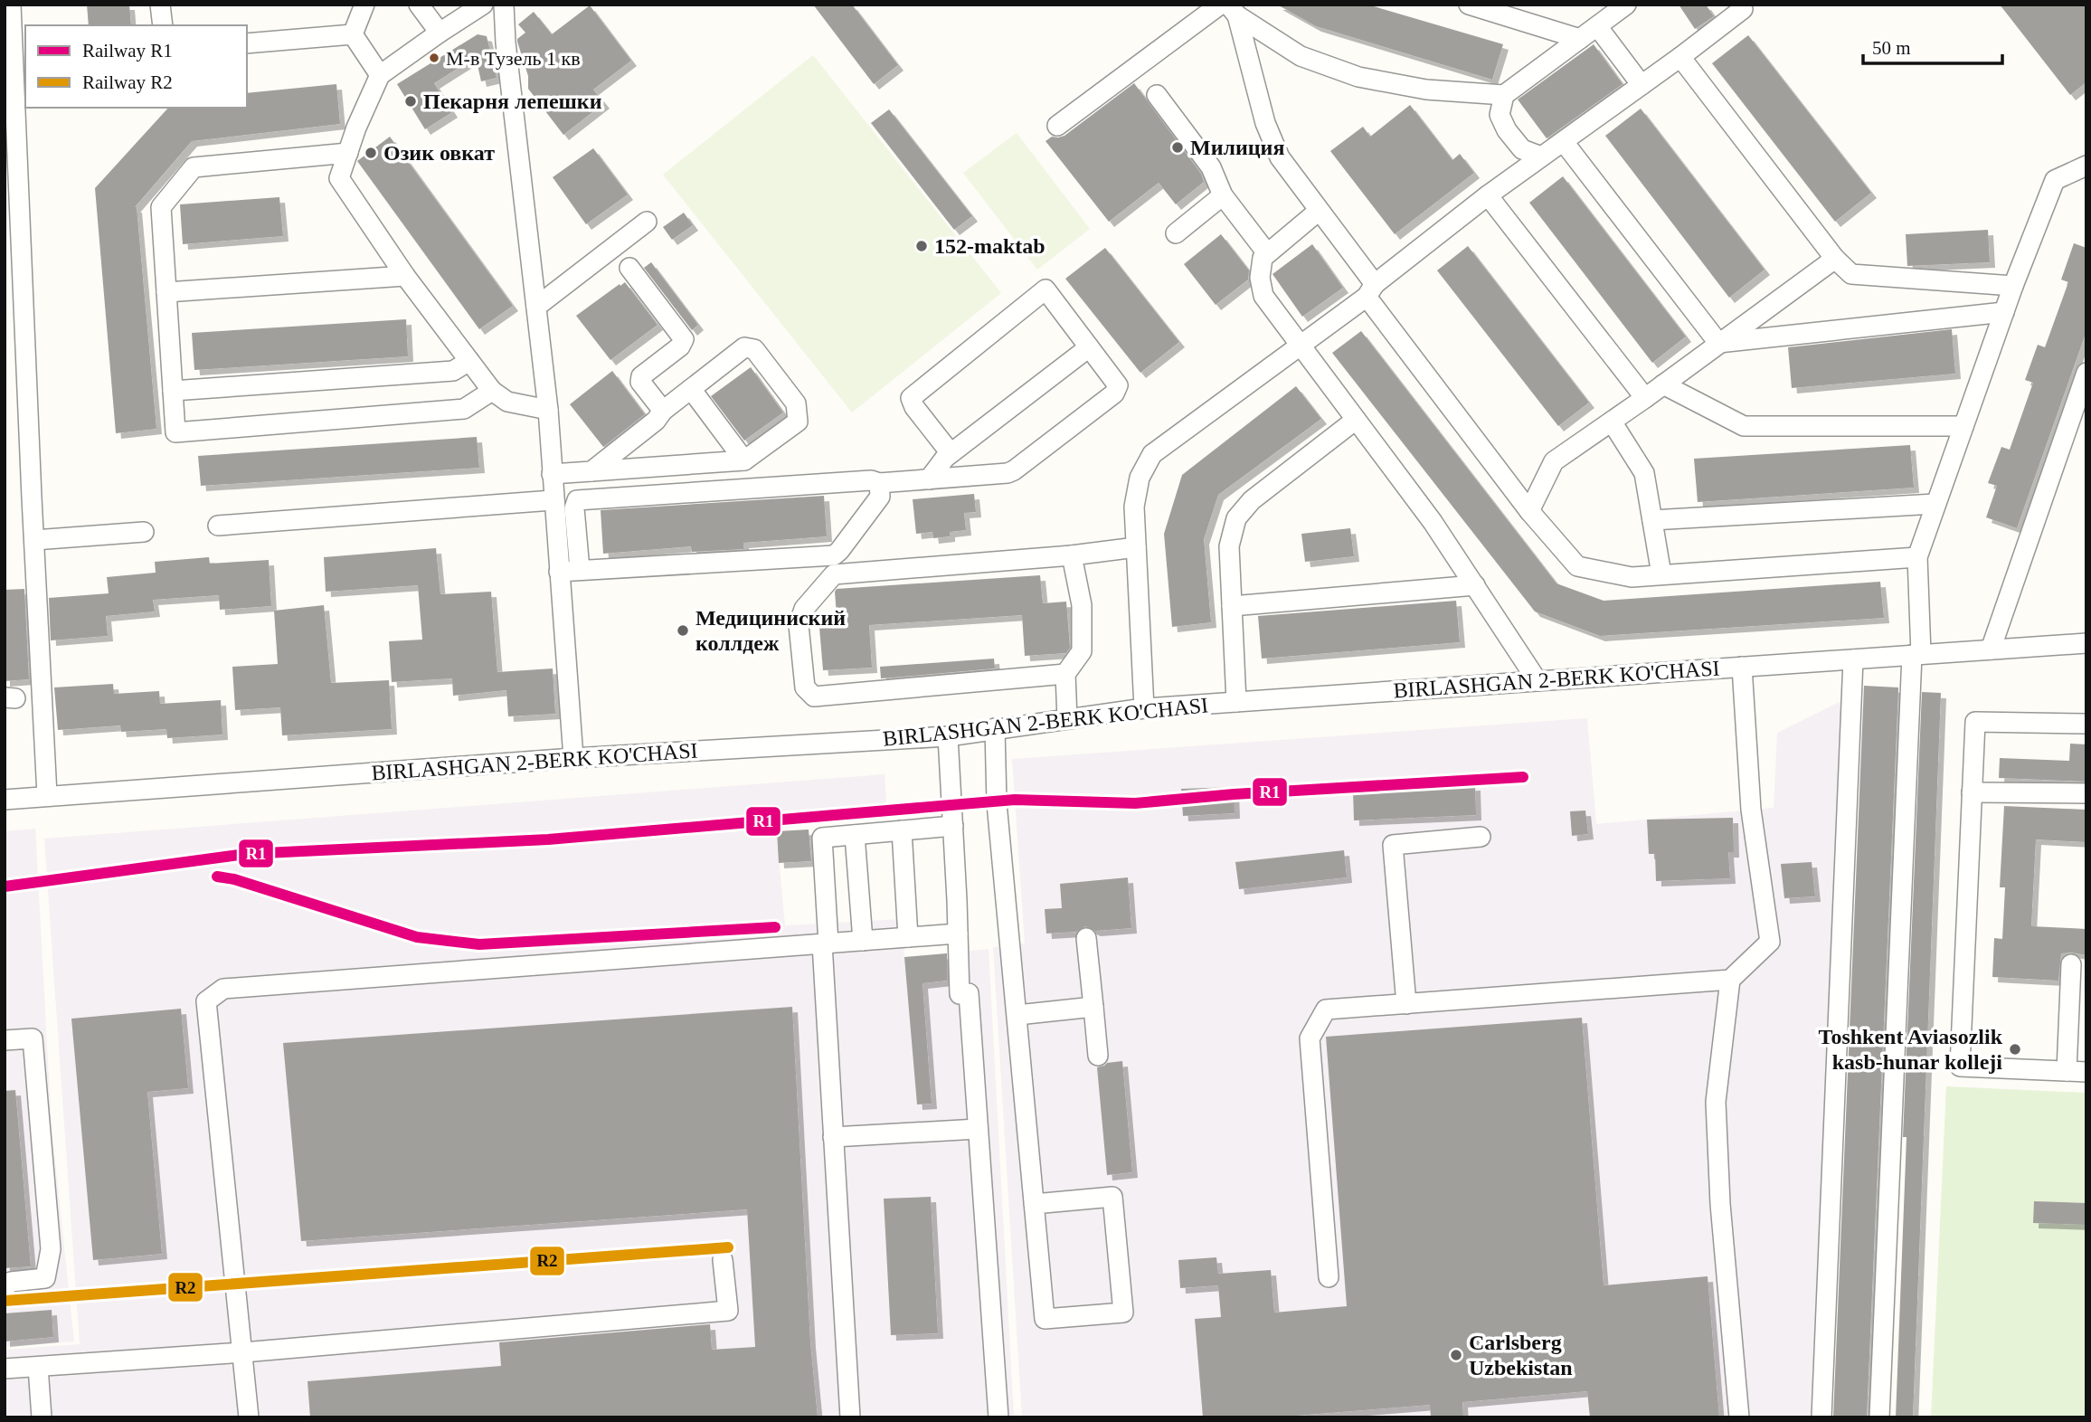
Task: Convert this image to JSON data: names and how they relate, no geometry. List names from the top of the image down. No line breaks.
{"streets":{"street":["BIRLASHGAN 2-BERK KO'CHASI"]},"places":["М-в Тузель 1 кв","Пекарня лепешки","Милиция","Озик овкат","152-maktab","Медициниский коллдеж","Toshkent Aviasozlik kasb-hunar kolleji","Carlsberg Uzbekistan"],"lines":["rail line R1","rail line R2"],"legend":["Railway R1","Railway R2"],"scale_bar":"50 m"}
